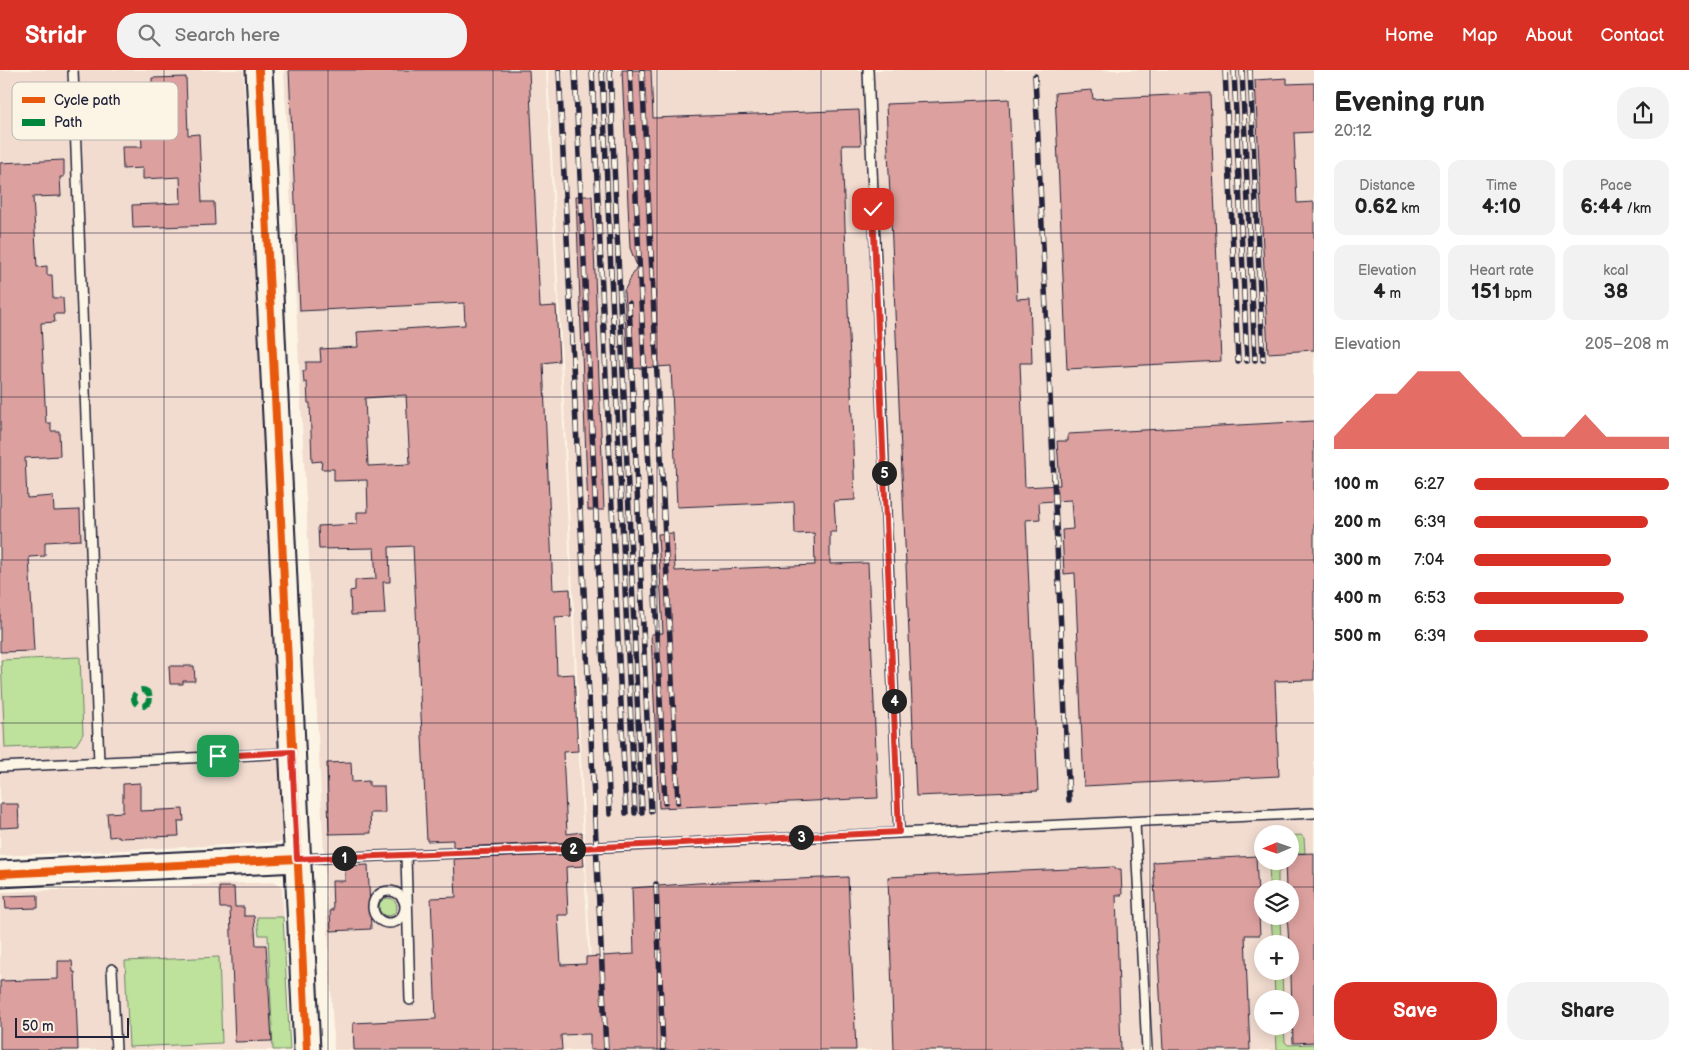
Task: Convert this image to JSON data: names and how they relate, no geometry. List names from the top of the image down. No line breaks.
{"legend":["Cycle path","Path"],"scale_bar":"50 m","north":"left","page":{"header":"Stridr","search":"Search here","nav":["Home","Map","About","Contact"],"heading":["Evening run","20:12"],"stats":[["Distance","0.62 km"],["Time","4:10"],["Pace","6:44 /km"],["Elevation","4 m"],["Heart rate","151 bpm"],["kcal","38"]],"chart":["Elevation","205–208 m"],"pins":["5","4","3","2","1"],"list":[{"name":"100 m","note":"6:27"},{"name":"200 m","note":"6:39"},{"name":"300 m","note":"7:04"},{"name":"400 m","note":"6:53"},{"name":"500 m","note":"6:39"}],"map_buttons":["+","−"],"buttons":["Save","Share"],"scale":"50 m"}}
